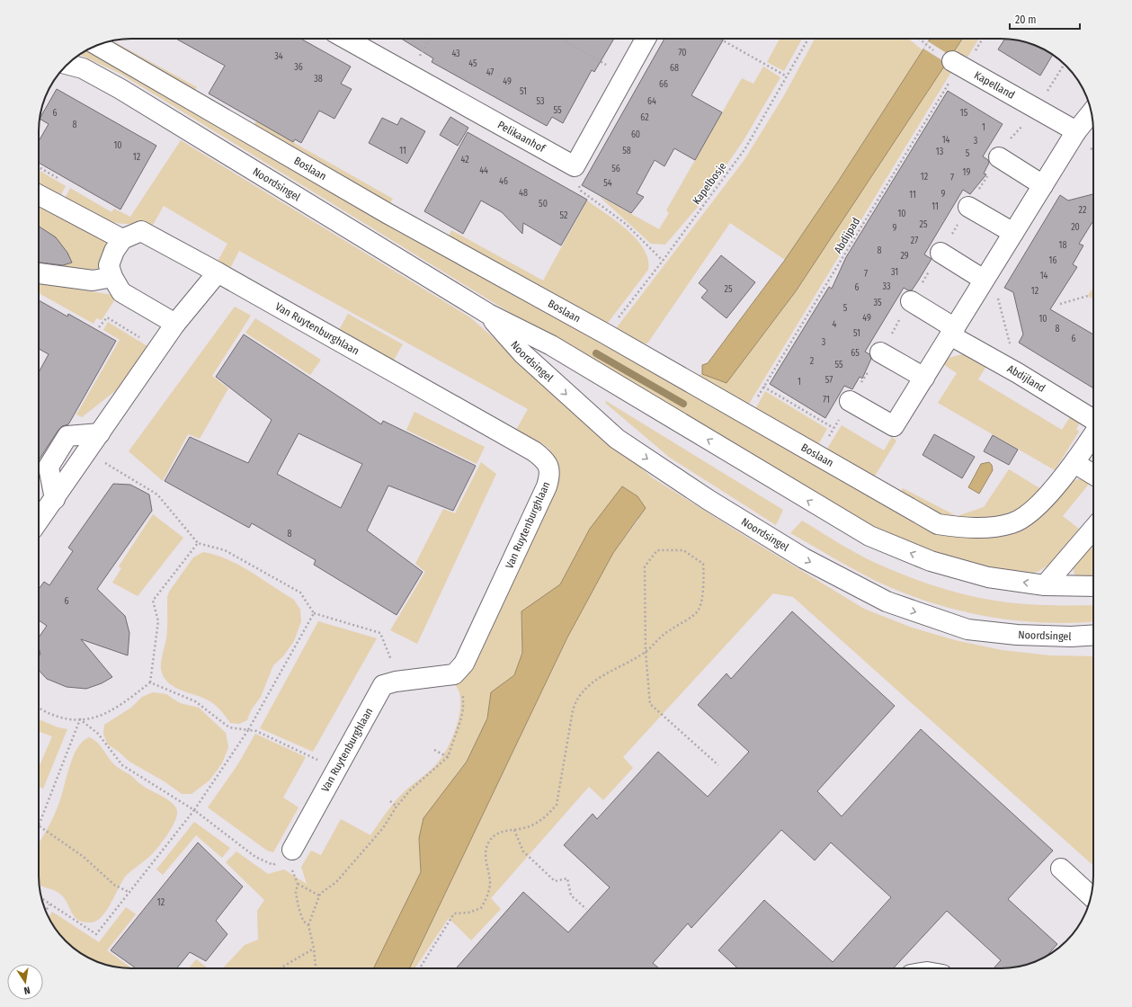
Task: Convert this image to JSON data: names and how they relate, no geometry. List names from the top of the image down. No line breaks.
{"streets":{"street":["Kapelland","Pelikaanhof","Boslaan","Noordsingel","Van Ruytenburghlaan","Abdijland"],"path":["Kapelbosje","Abdijpad"]},"crossings":[["Kapelland","Abdijpad"],["Boslaan","Kapelbosje"],["Boslaan","Abdijpad"]],"house_numbers":["70","43","34","45","36","68","47","38","49","66","51","53","64","55","6","15","62","8","1","60","14","3","10","11","58","13","5","12","42","56","44","19","12","7","46","54","48","9","11","50","11","22","10","52","25","20","9","27","18","8","29","16","31","7","14","33","6","25","12","35","5","49","10","4","8","51","6","3","65","2","55","57","1","71","8","6","12"],"scale_bar":"20 m","north":"bottom"}
